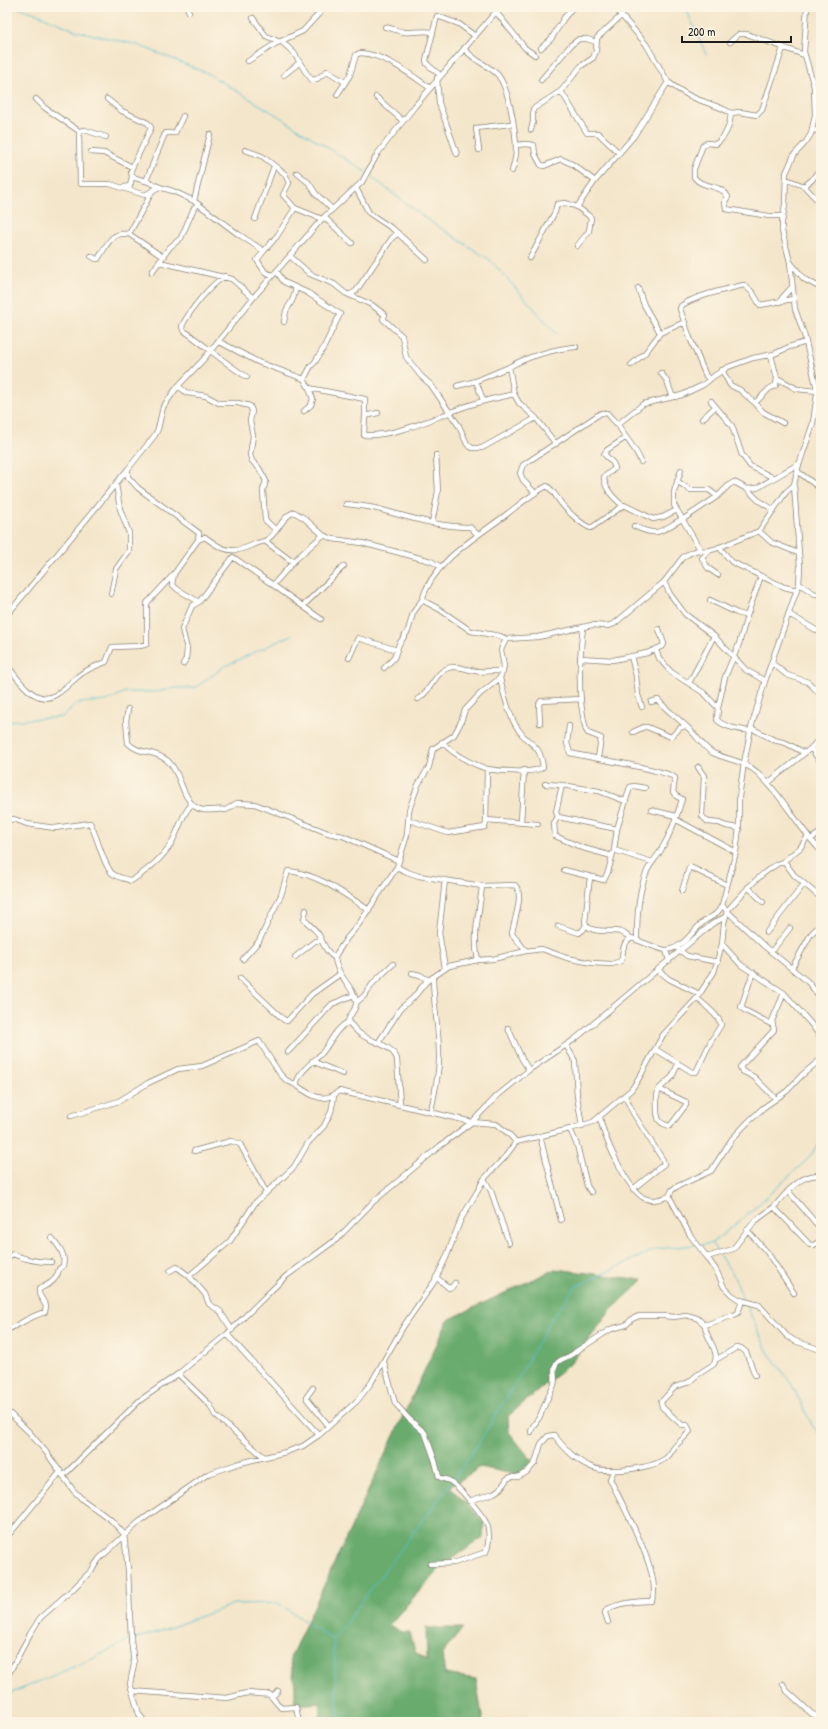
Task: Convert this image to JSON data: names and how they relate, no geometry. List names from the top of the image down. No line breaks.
{"scale_bar":"200 m"}
